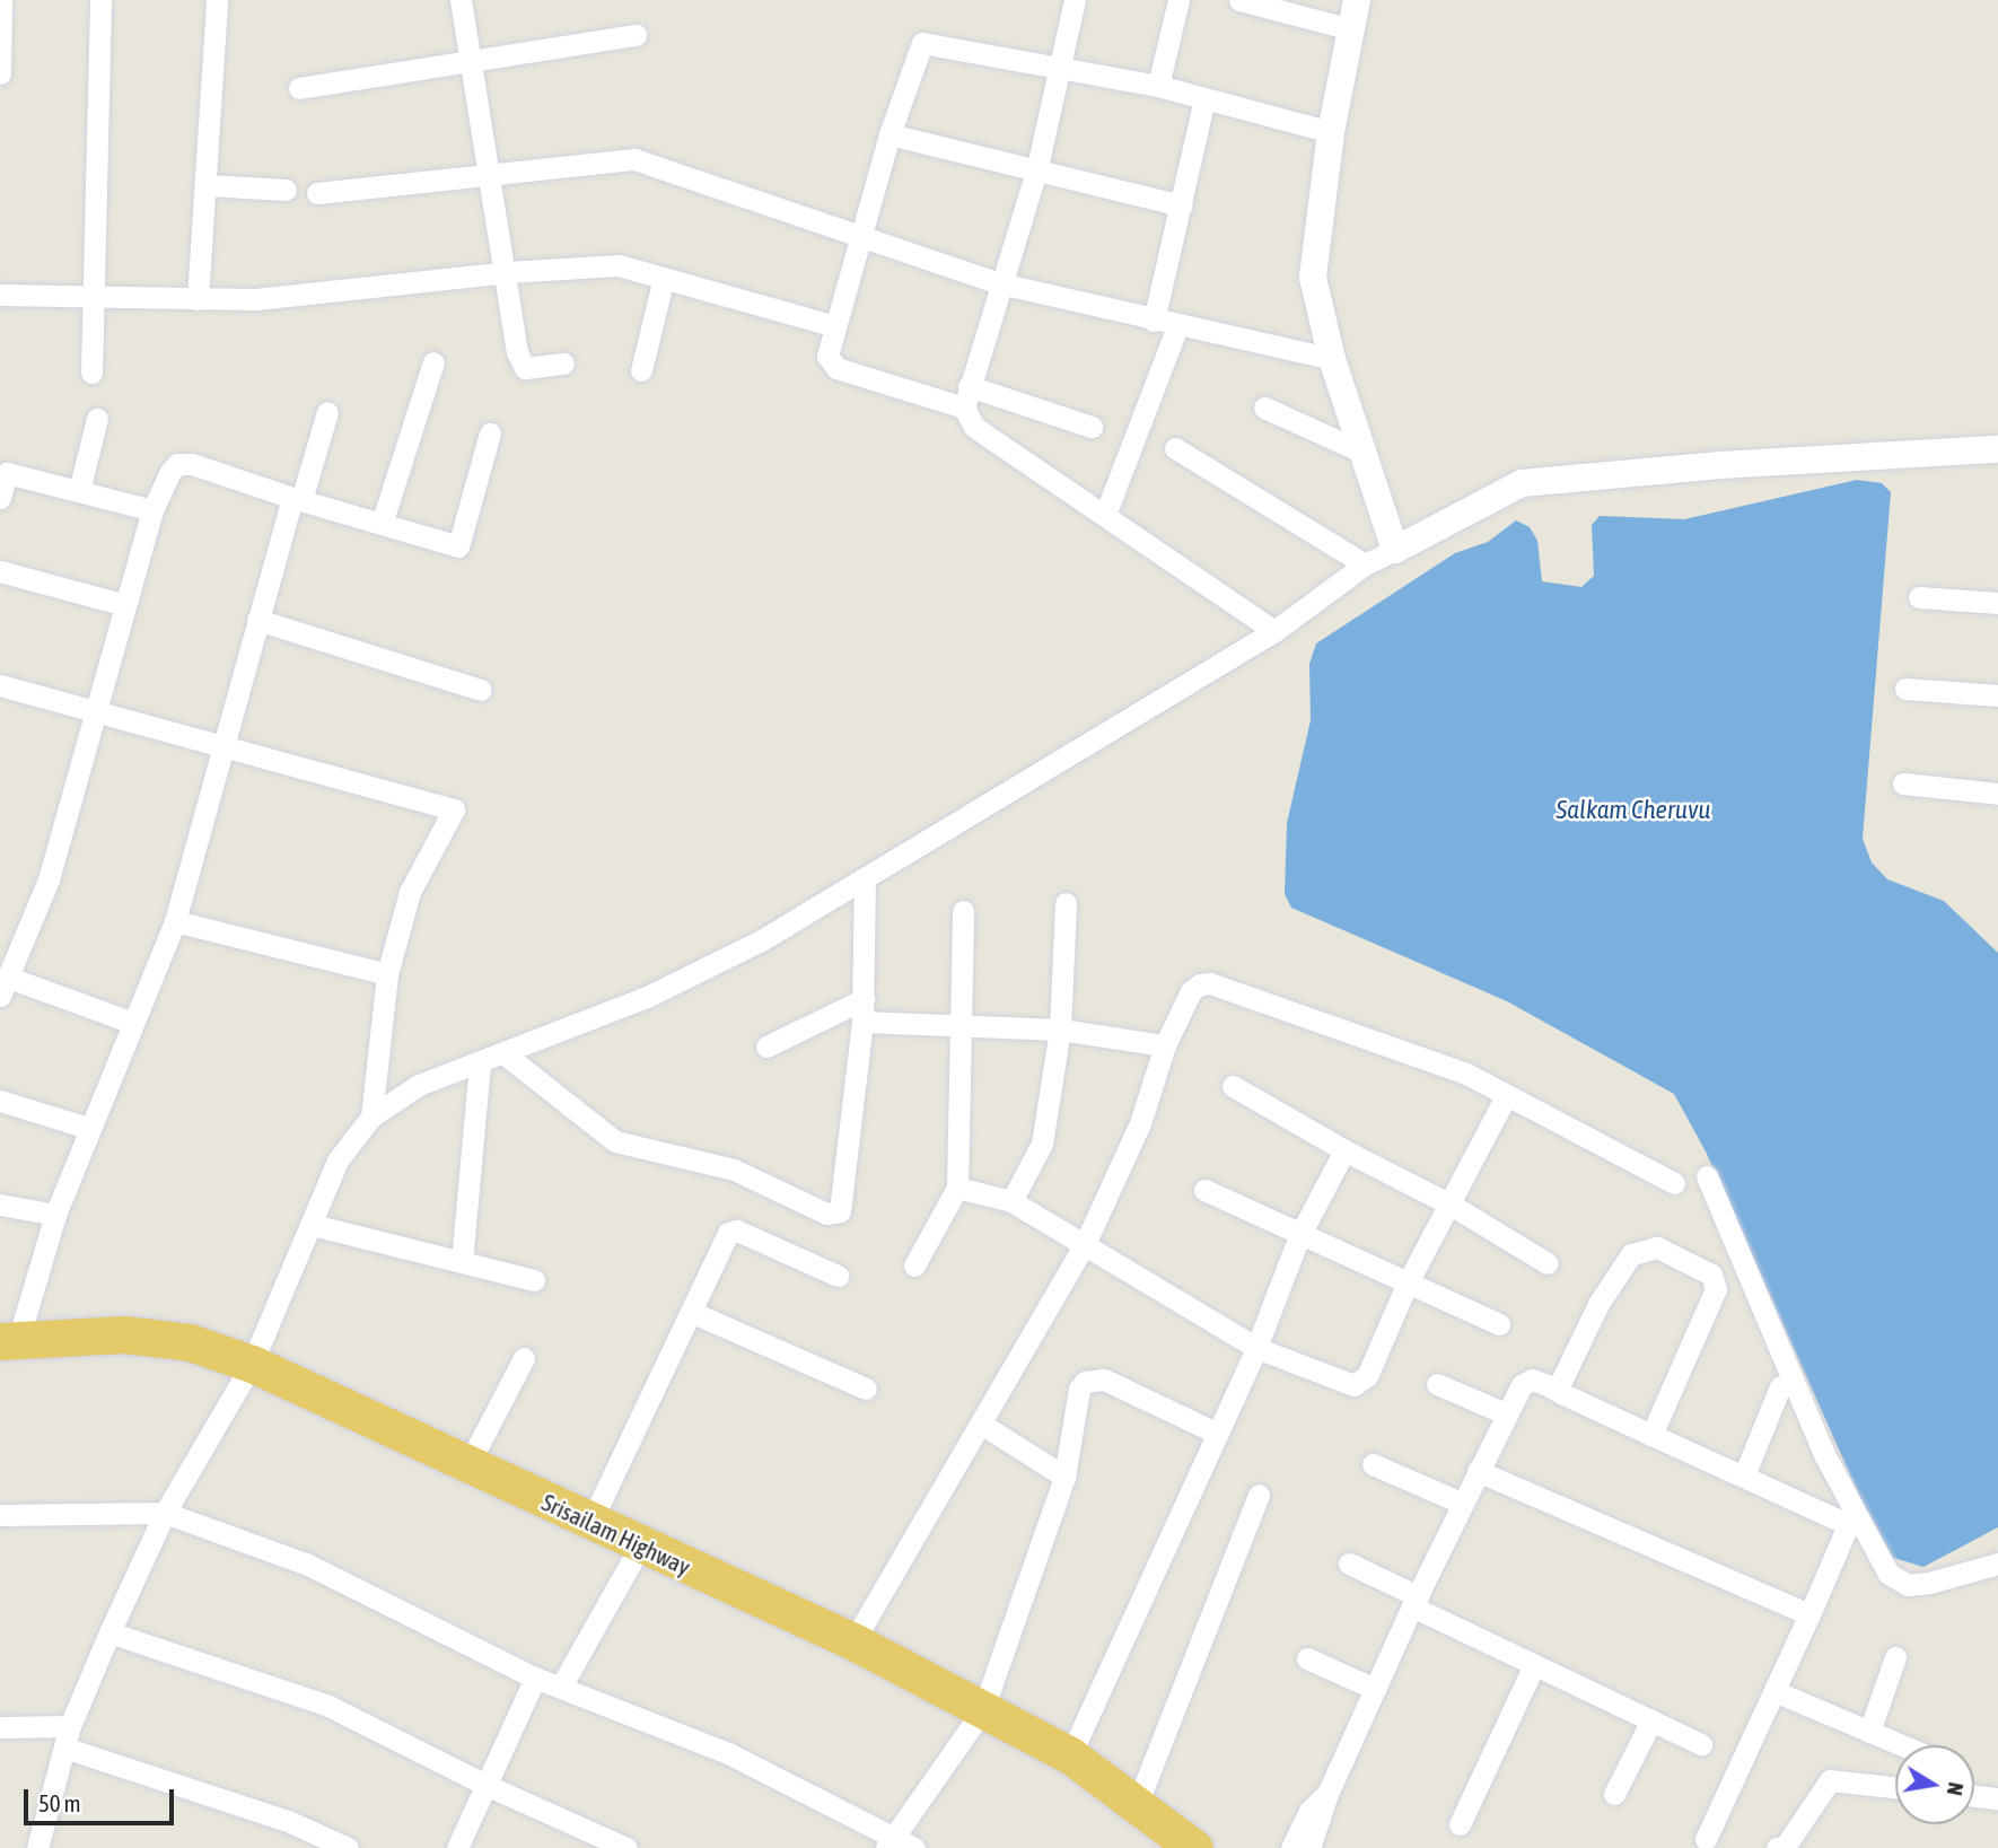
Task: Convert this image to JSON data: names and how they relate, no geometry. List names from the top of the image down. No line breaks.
{"streets":{"highway":["Srisailam Highway"]},"water":["Salkam Cheruvu"],"scale_bar":"50 m","north":"right"}
